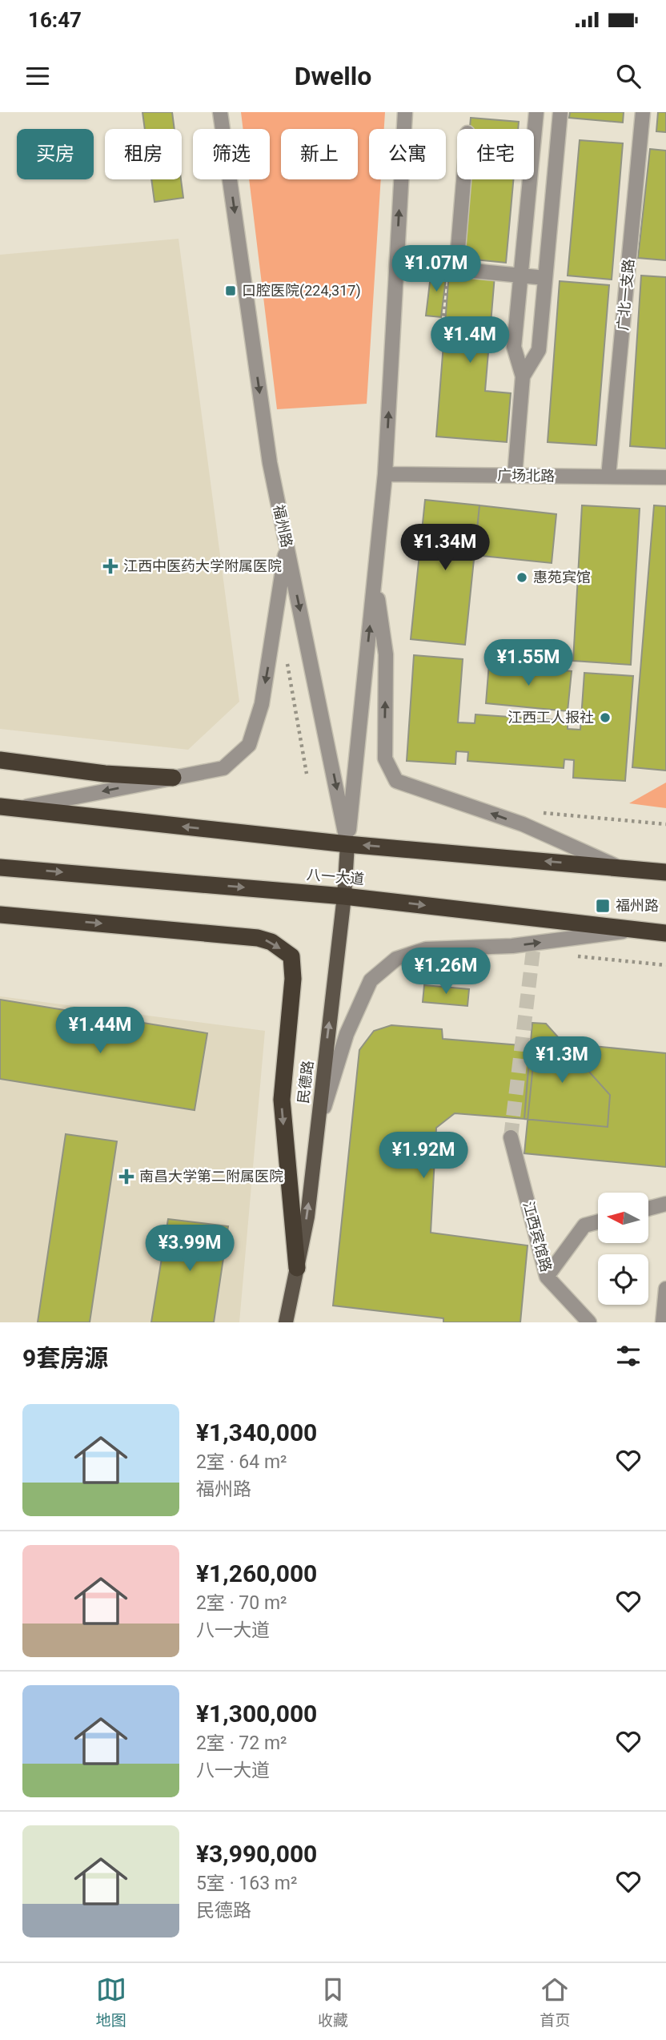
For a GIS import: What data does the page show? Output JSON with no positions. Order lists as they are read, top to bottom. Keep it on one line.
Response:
{"streets":{"highway":["八一大道"],"main road":["民德路"],"street":["广北一支路","广场北路","福州路","江西宾馆路"]},"crossings":[["广北一支路","广场北路"],["福州路","民德路"],["八一大道","民德路"]],"one_way":["民德路"],"places":{"transit":["口腔医院(224,317)","福州路"],"health":["江西中医药大学附属医院","南昌大学第二附属医院"],"other":["惠苑宾馆","江西工人报社"]},"north":"left","page":{"status":"16:47","header":"Dwello","chip":["买房","租房","筛选","新上","公寓","住宅"],"price":["¥1.07M","¥1.4M","¥1.34M","¥1.55M","¥1.26M","¥1.44M","¥1.3M","¥1.92M","¥3.99M"],"heading":"9套房源","list":[{"name":"¥1,340,000","note":"2室 · 64 m² · 福州路"},{"name":"¥1,260,000","note":"2室 · 70 m² · 八一大道"},{"name":"¥1,300,000","note":"2室 · 72 m² · 八一大道"},{"name":"¥3,990,000","note":"5室 · 163 m² · 民德路"}],"tabs":["地图","收藏","首页"]}}
